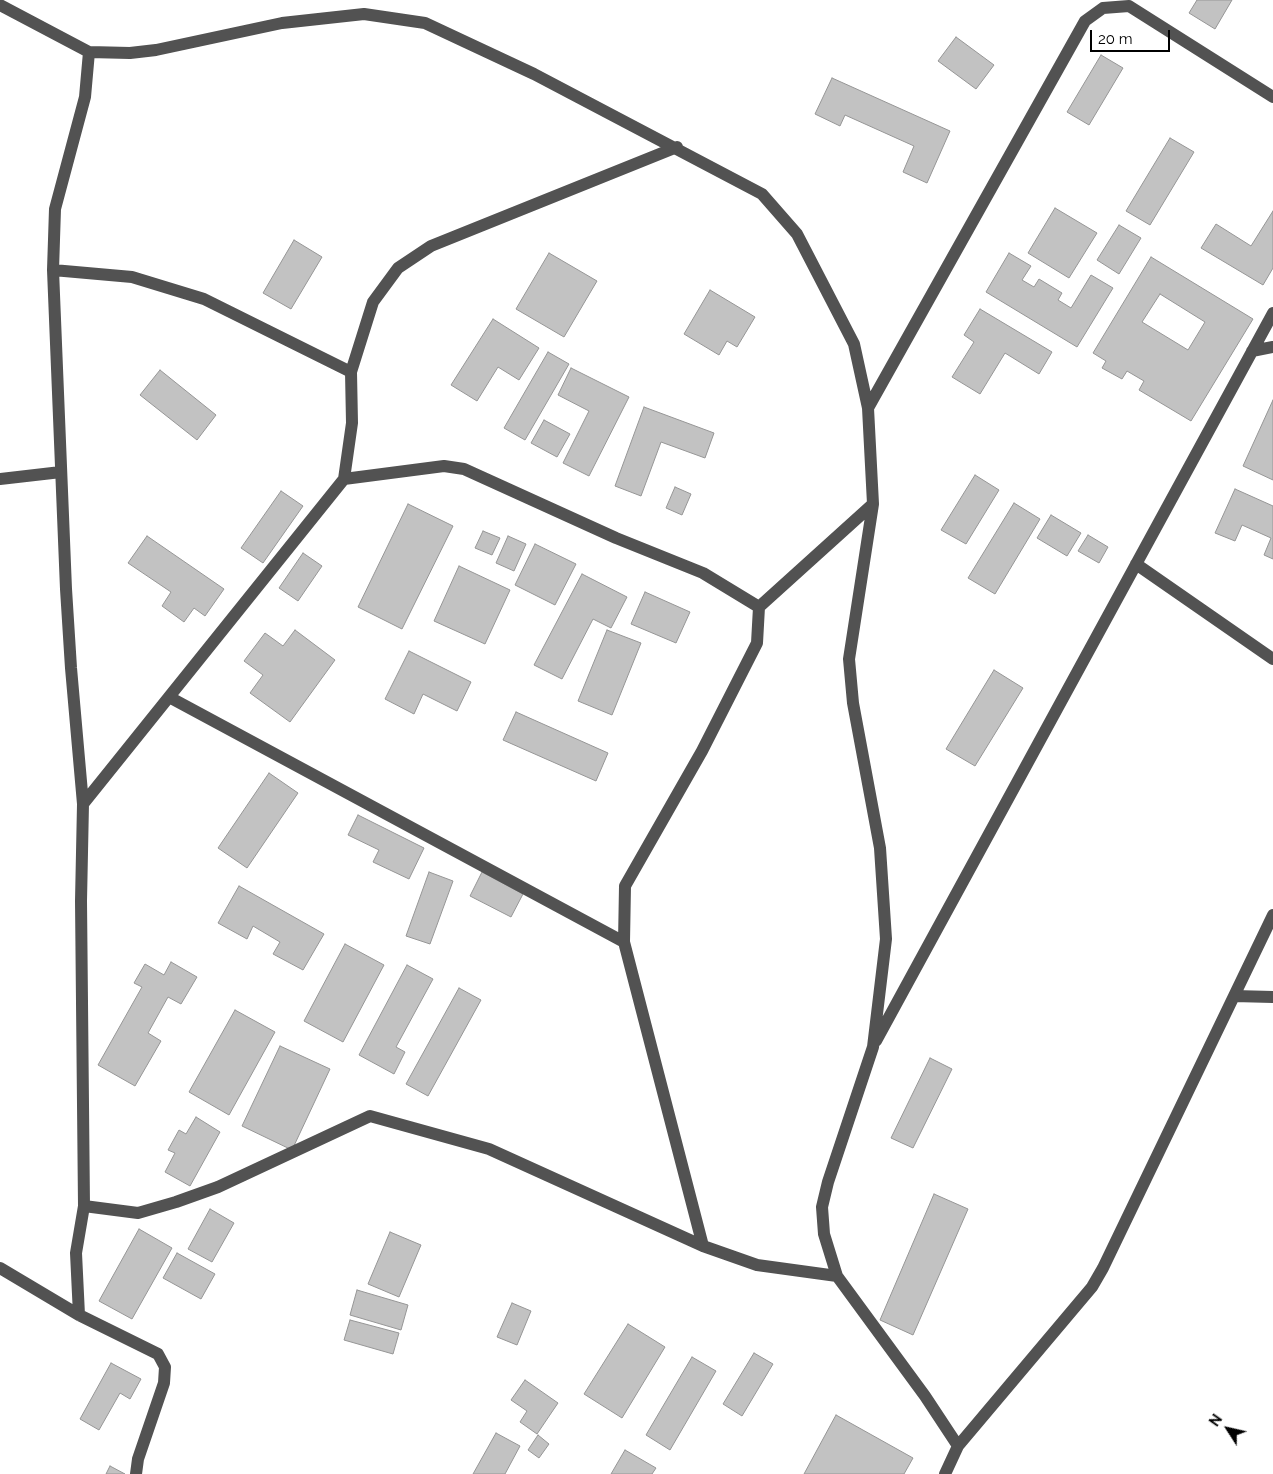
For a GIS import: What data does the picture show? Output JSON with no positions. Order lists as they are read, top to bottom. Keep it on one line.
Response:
{"scale_bar":"20 m","north":"top left"}
